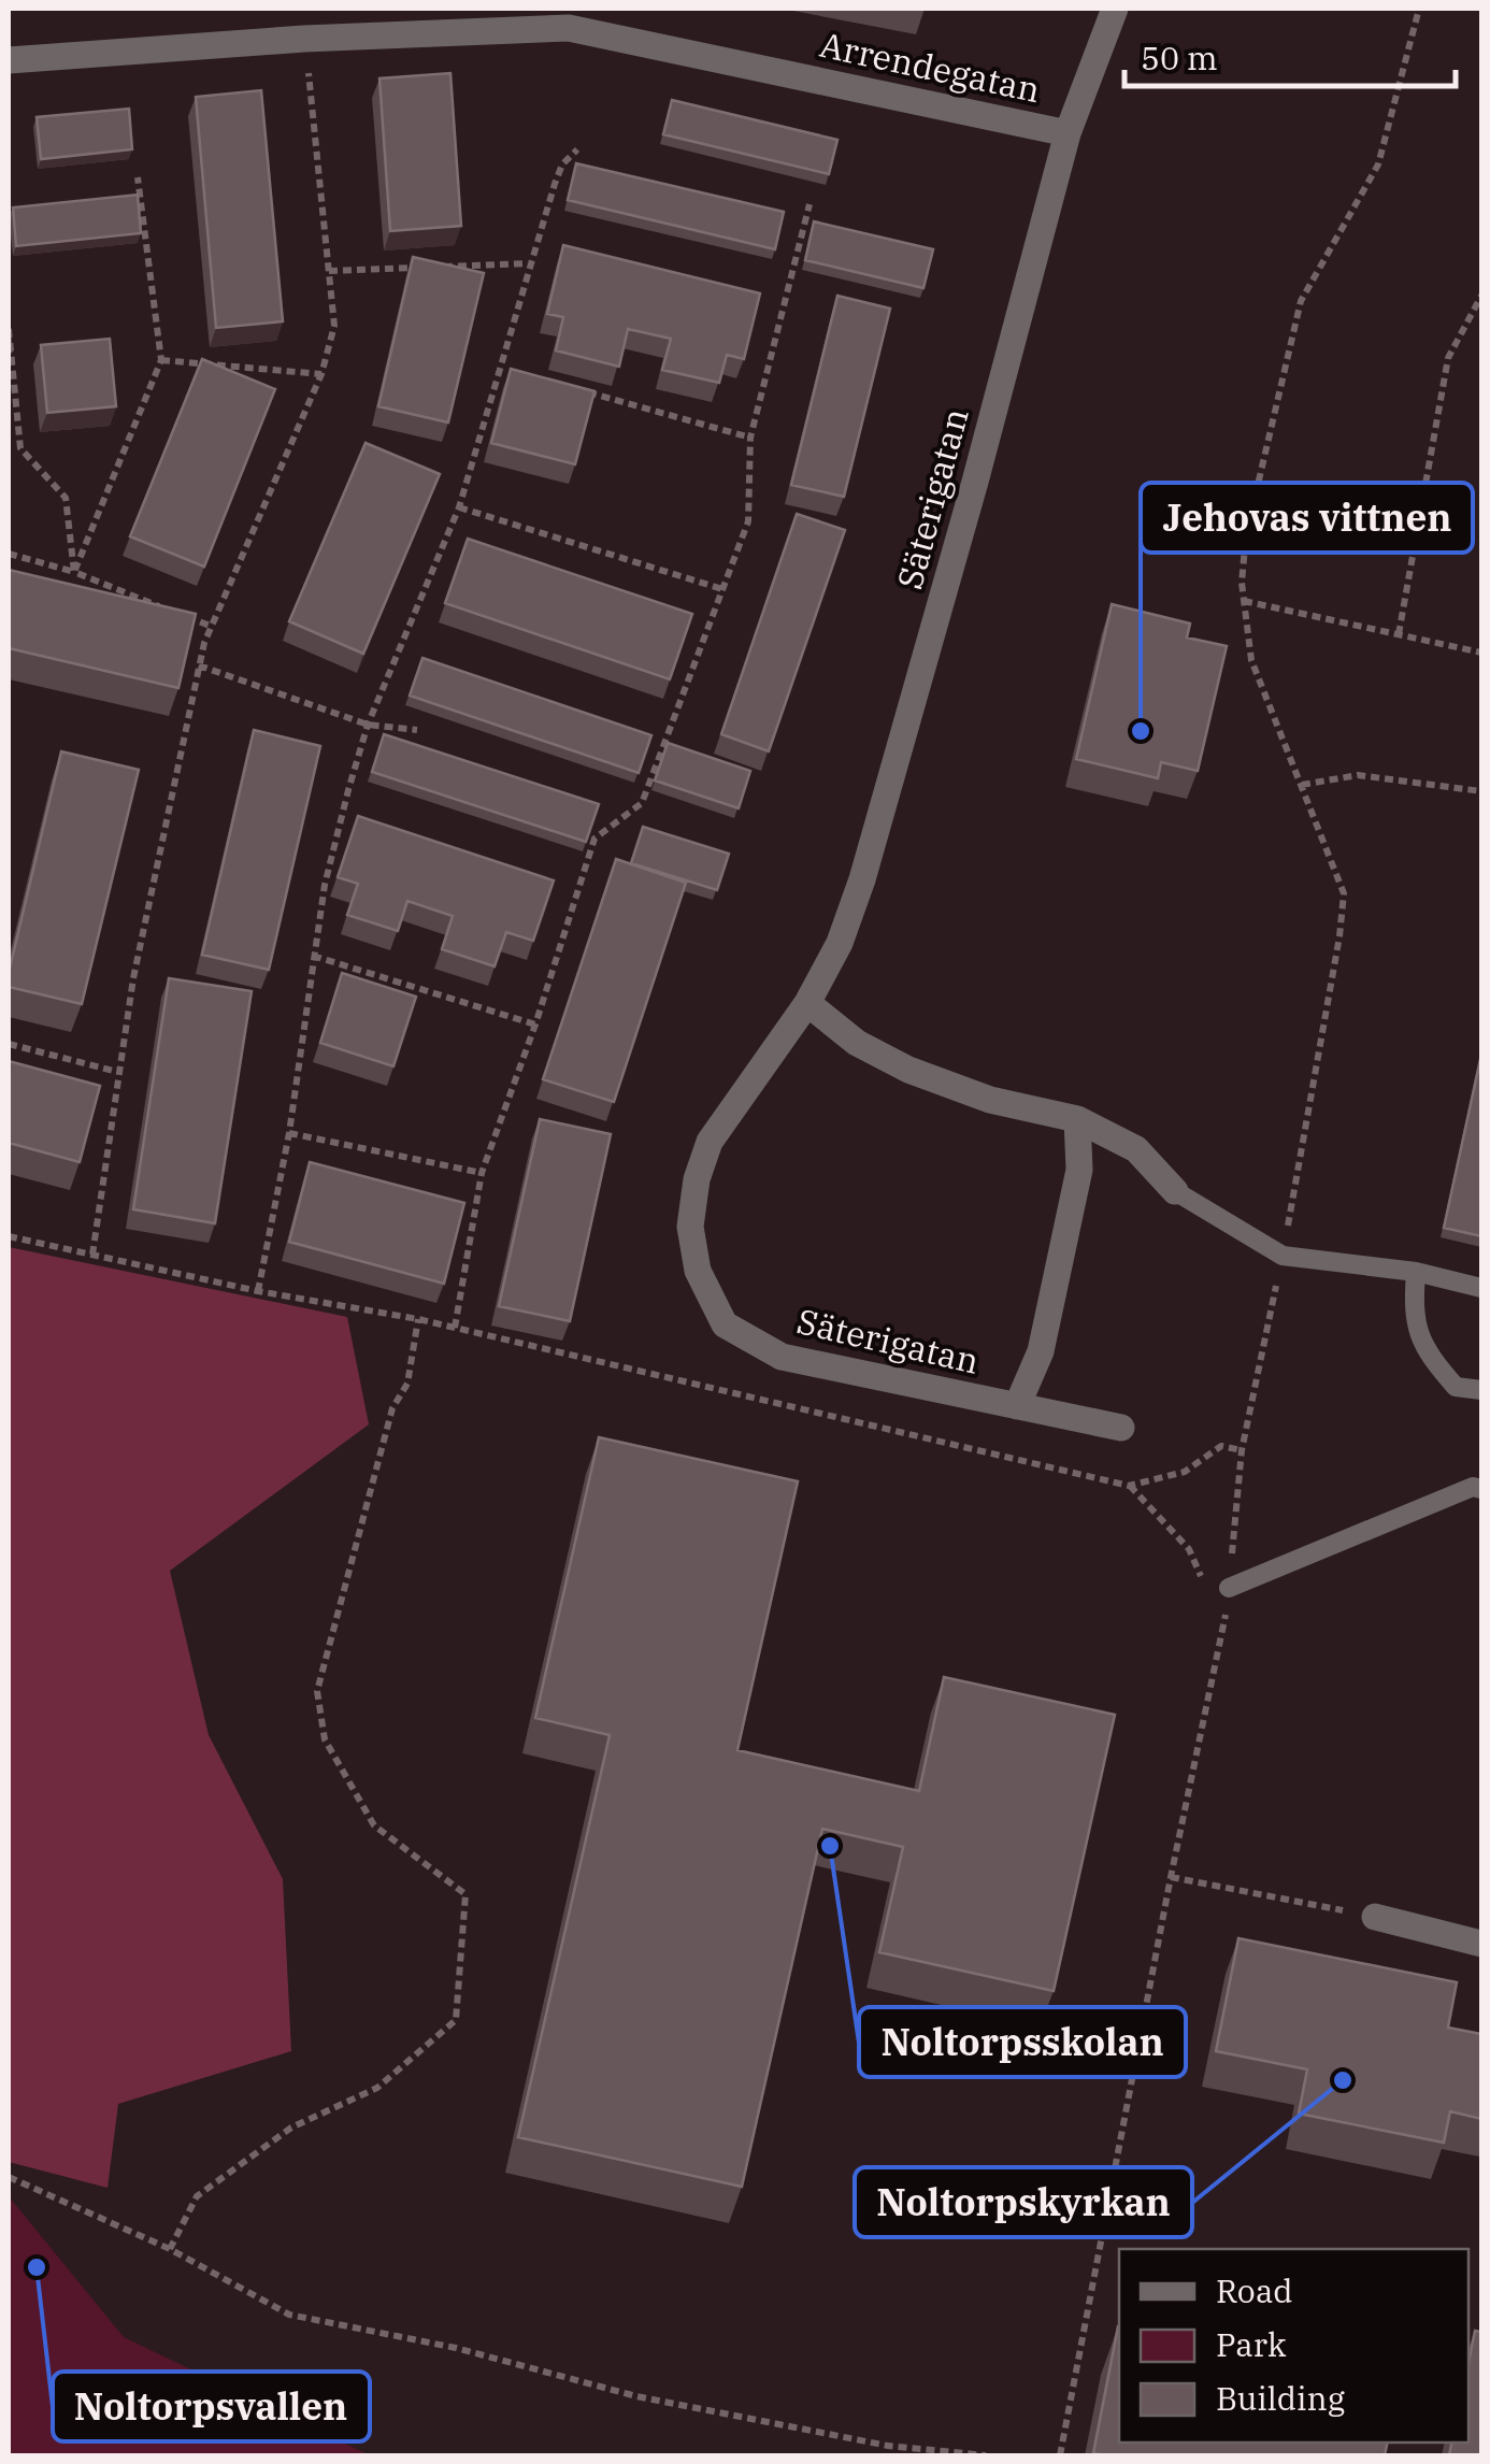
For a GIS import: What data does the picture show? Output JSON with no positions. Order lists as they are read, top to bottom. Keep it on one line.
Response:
{"streets":{"street":["Arrendegatan","Säterigatan"]},"crossings":[["Arrendegatan","Säterigatan"]],"places":["Jehovas vittnen","Noltorpsskolan","Noltorpskyrkan","Noltorpsvallen"],"legend":["Road","Park","Building"],"scale_bar":"50 m"}
